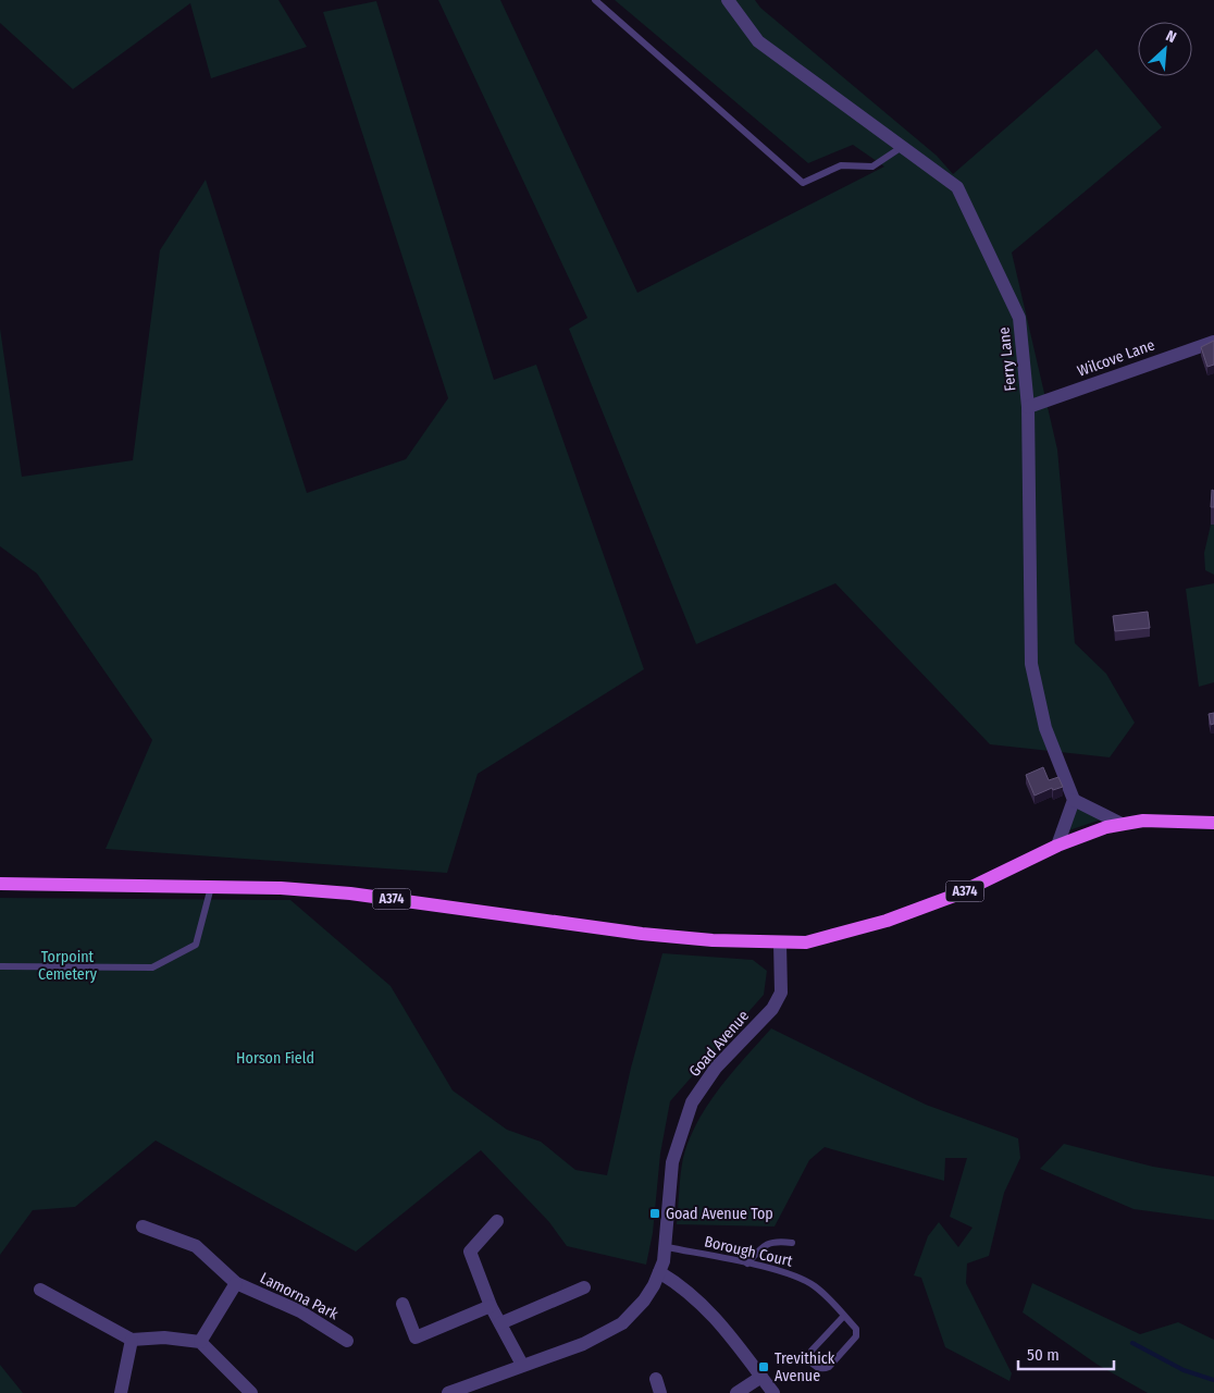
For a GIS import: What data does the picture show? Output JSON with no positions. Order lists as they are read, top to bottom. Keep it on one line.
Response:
{"streets":{"main road":["A374"],"street":["Wilcove Lane","Ferry Lane","Goad Avenue","Lamorna Park"],"lane":["Borough Court"]},"crossings":[["Wilcove Lane","Ferry Lane"],["A374","Goad Avenue"],["Goad Avenue","Borough Court"]],"parks":["Torpoint Cemetery","Horson Field"],"places":{"transit":["Goad Avenue Top","Trevithick Avenue"]},"scale_bar":"50 m","north":"top right"}
